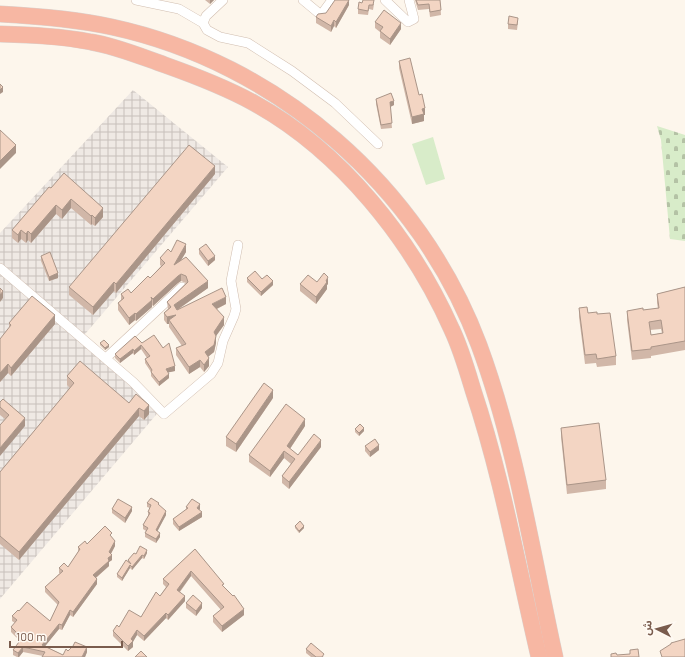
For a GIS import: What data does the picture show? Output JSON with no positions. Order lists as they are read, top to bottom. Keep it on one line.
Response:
{"scale_bar":"100 m","north":"left"}
